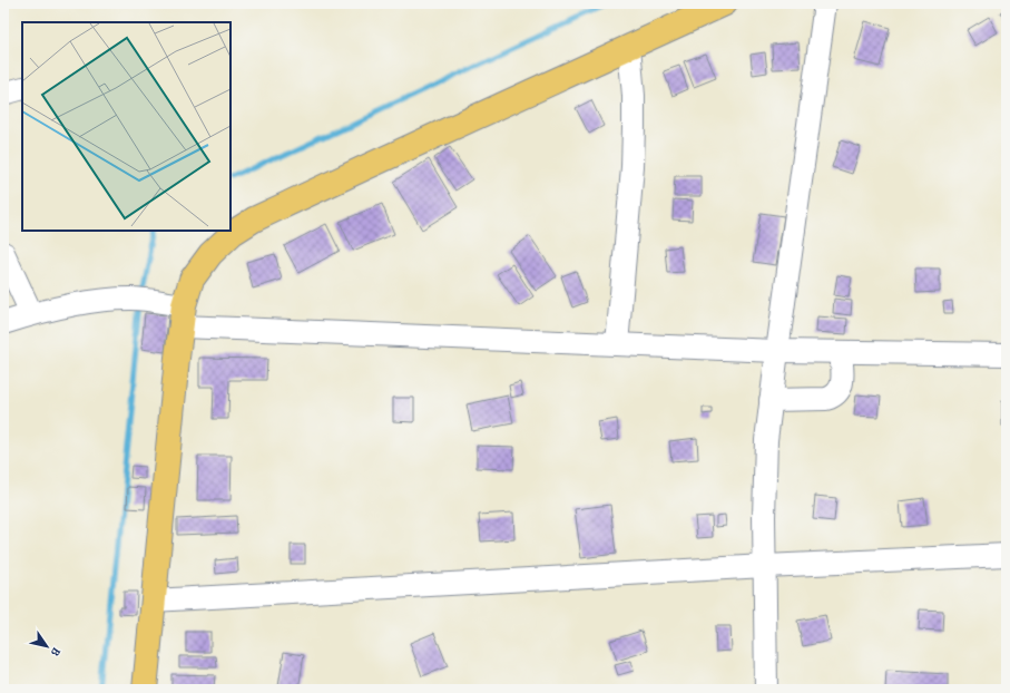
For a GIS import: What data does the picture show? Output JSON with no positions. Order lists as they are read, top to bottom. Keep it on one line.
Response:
{"north":"bottom right"}
